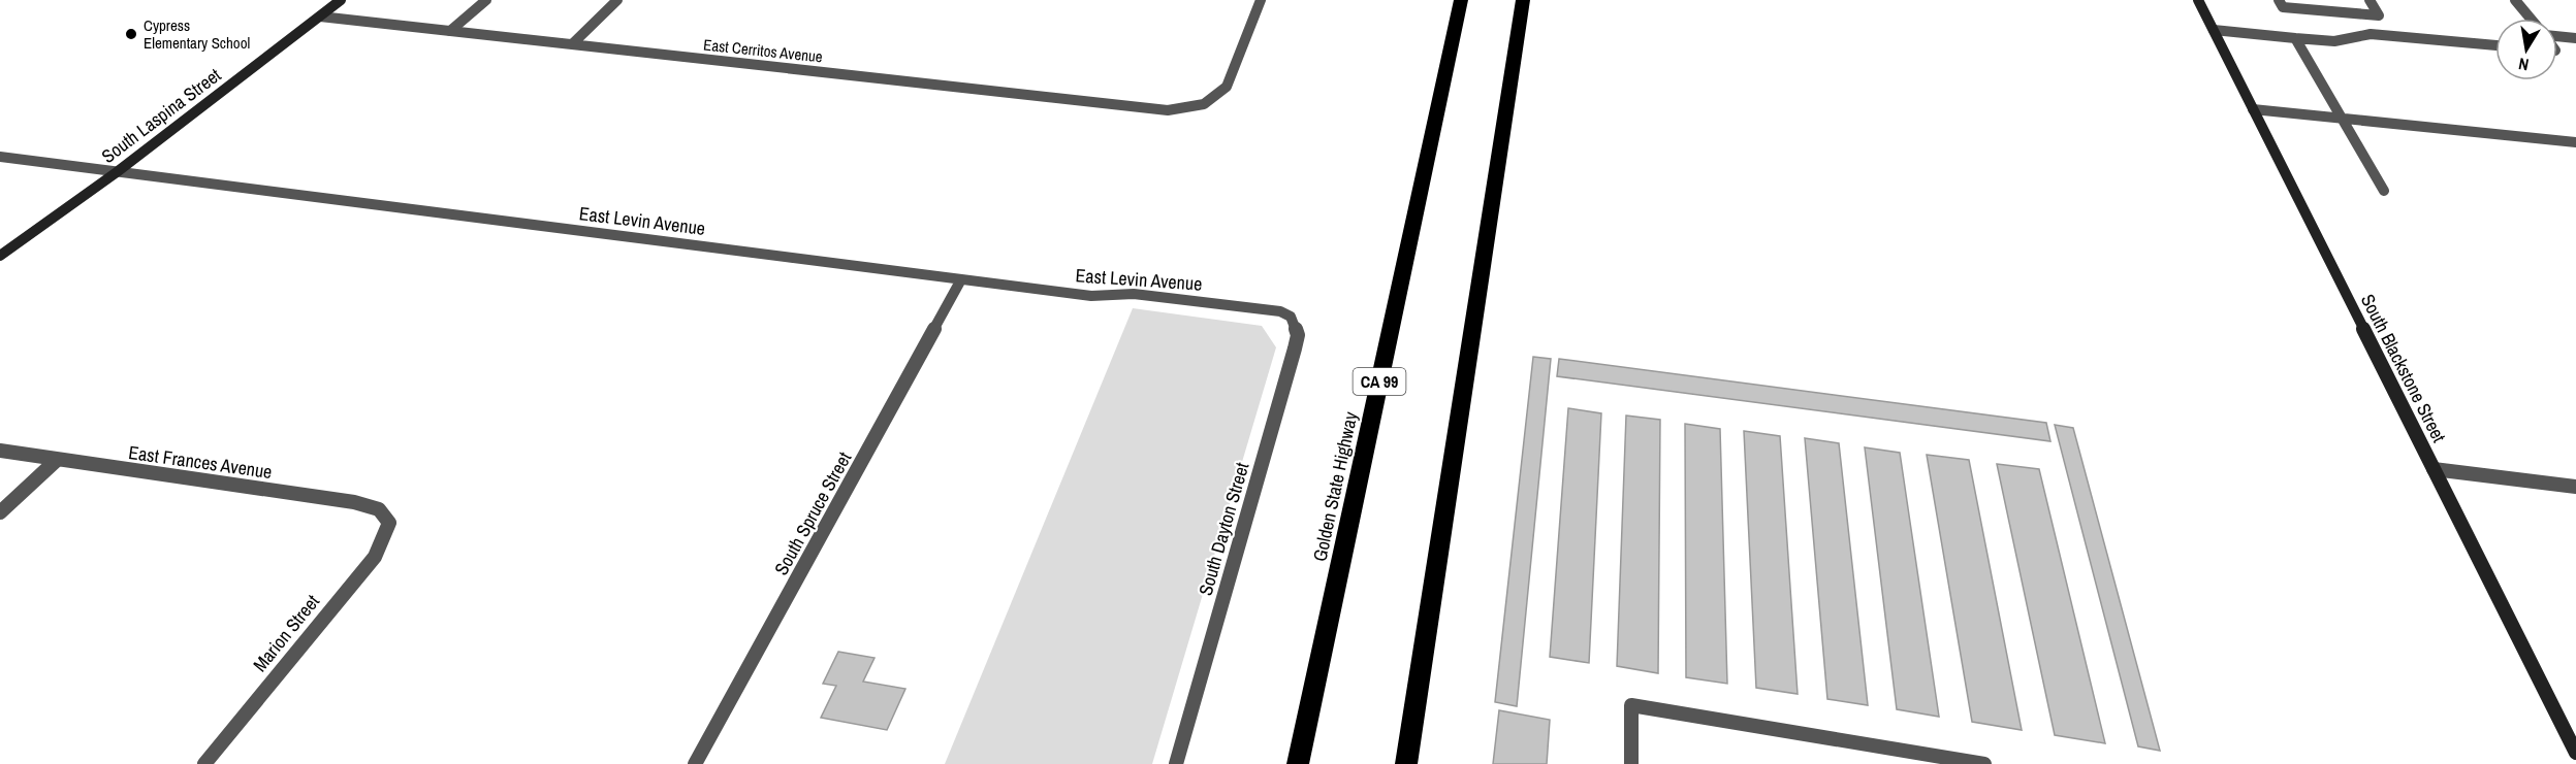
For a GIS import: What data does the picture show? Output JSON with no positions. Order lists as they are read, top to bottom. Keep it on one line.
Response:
{"streets":{"highway":["CA 99","Golden State Highway"],"main road":["South Laspina Street","South Blackstone Street"],"street":["East Cerritos Avenue","East Levin Avenue","East Frances Avenue","South Spruce Street","South Dayton Street","Marion Street"]},"crossings":[["East Cerritos Avenue","South Laspina Street"],["South Laspina Street","East Levin Avenue"],["East Levin Avenue","South Spruce Street"],["East Levin Avenue","South Dayton Street"],["East Frances Avenue","Marion Street"]],"places":["Cypress Elementary School"],"north":"bottom"}
